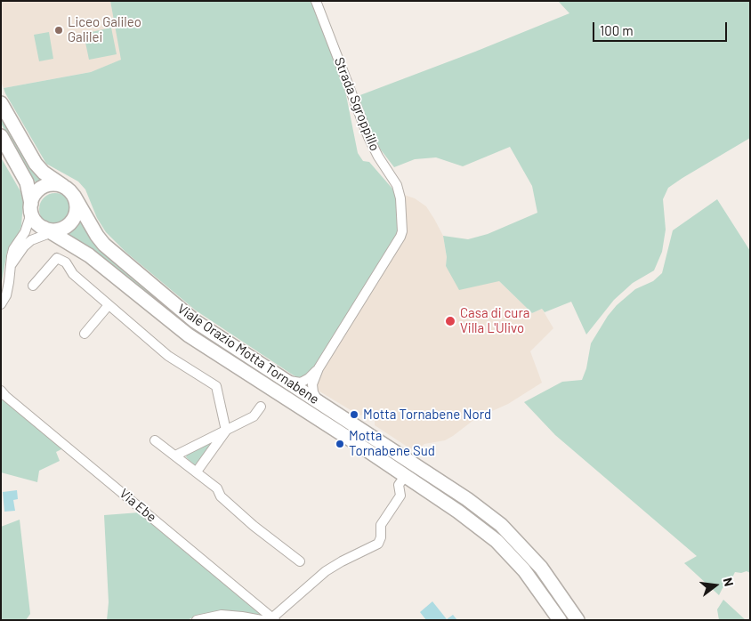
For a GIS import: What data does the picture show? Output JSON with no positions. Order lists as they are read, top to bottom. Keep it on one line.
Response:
{"streets":{"main road":["Viale Orazio Motta Tornabene"],"street":["Strada Sgroppillo","Via Ebe"]},"places":["Liceo Galileo Galilei","Casa di cura Villa L'Ulivo","Motta Tornabene Nord","Motta Tornabene Sud"],"scale_bar":"100 m","north":"right"}
